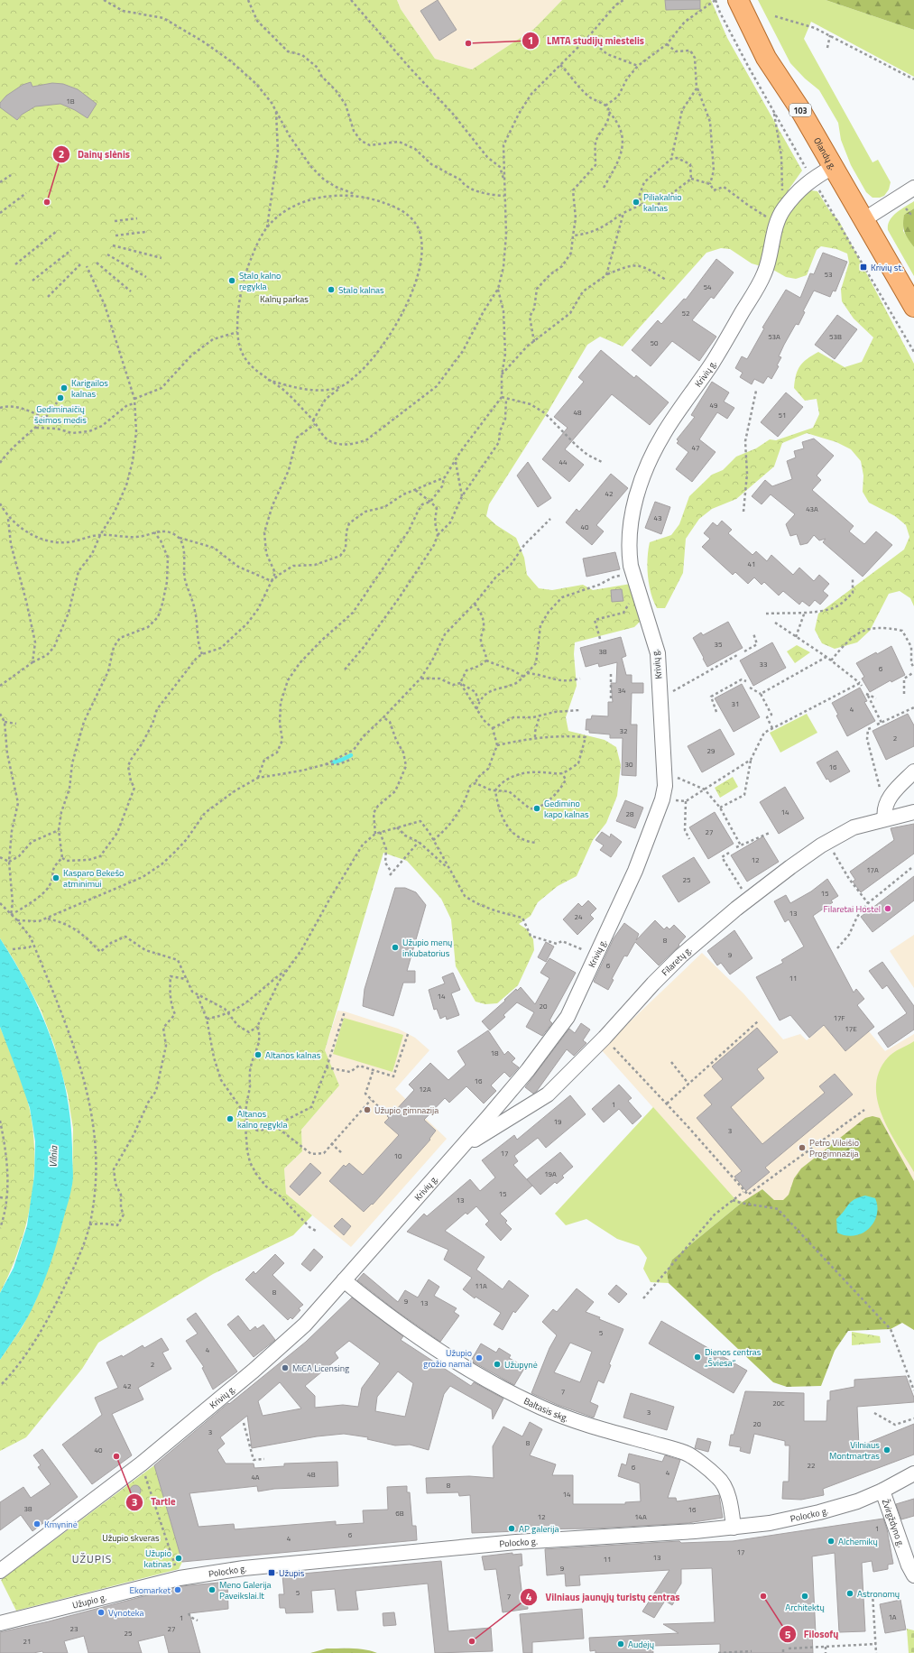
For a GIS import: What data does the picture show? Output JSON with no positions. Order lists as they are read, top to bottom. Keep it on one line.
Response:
{"streets":{"main road":["103","Olandų g."],"street":["Krivių g.","Filaretų g.","Baltasis skg.","Polocko g.","Žvirgždyno g.","Užupio g."]},"crossings":[["Olandų g.","Krivių g."],["Krivių g.","Filaretų g."],["Krivių g.","Baltasis skg."],["Baltasis skg.","Polocko g."],["Polocko g.","Žvirgždyno g."],["Polocko g.","Užupio g."]],"districts":["UŽUPIS"],"water":["Vilnia"],"parks":["Kalnų parkas","Užupio skveras"],"places":{"other":["LMTA studijų miestelis","Dainų slėnis","Piliakalnio kalnas","Stalo kalno regykla","Stalo kalnas","Karigailos kalnas","Gediminaičių šeimos medis","Gedimino kapo kalnas","Kasparo Bekešo atminimui","Filaretai Hostel","Užupio menų inkubatorius","Altanos kalnas","Užupio gimnazija","Altanos kalno regykla","Petro Vileišio Progimnazija","Dienos centras „Šviesa“","Užupio grožio namai","Užupynė","MiCA Licensing","Vilniaus Montmartras","Tartle","Kmyninė","AP galerija","Alchemikų","Užupio katinas","Ekomarket","Meno Galerija Paveikslai.lt","Astronomų","Filosofų","Architektų","Vynoteka","Vilniaus jaunųjų turistų centras","Audėjų"],"transit":["Krivių st.","Užupis"]},"house_numbers":["1B","53","54","52","53A","53B","50","49","48","51","47","44","42","43A","43","40","41","35","38","33","6","34","31","4","32","2","29","30","16","14","28","27","12","17A","25","15","13","24","8","9","6","11","14","20","17F","17E","18","16","12A","1","19","3","17","10","19A","15","13","11A","8","9","13","5","4","2","42","7","20C","3","20","3","8","40","22","6","4","4B","4A","8","14","38","16","6B","12","14A","1","6","4","17","13","11","9","5","7","1A","1","23","27","25","21"]}
